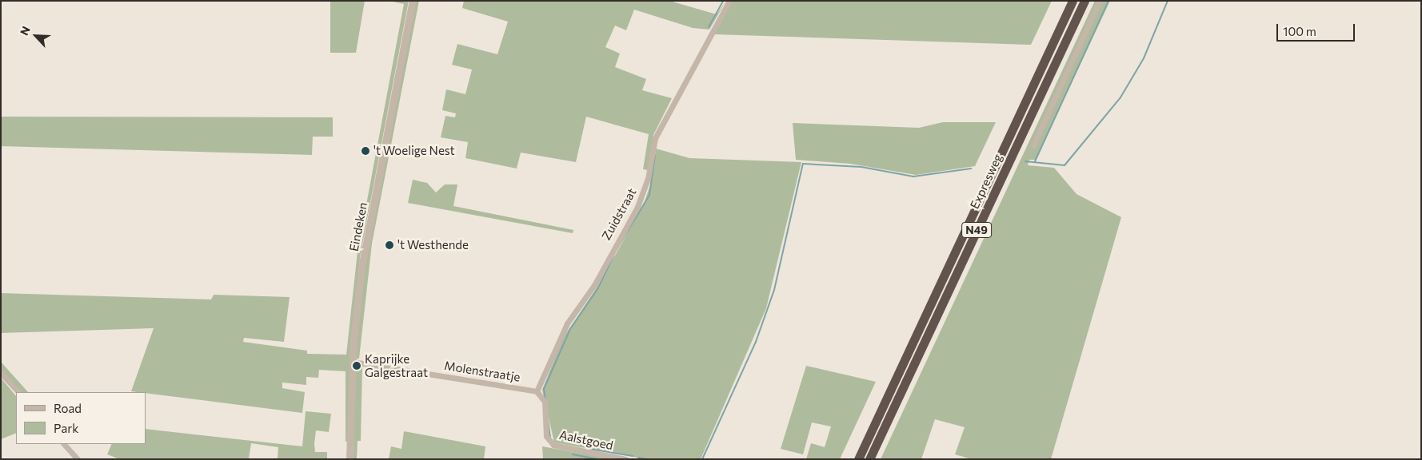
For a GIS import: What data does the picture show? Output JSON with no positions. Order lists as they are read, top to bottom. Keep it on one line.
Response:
{"streets":{"highway":["Expresweg","N49"],"street":["Zuidstraat","Eindeken","Molenstraatje","Aalstgoed"]},"crossings":[["Zuidstraat","Molenstraatje"],["Zuidstraat","Aalstgoed"],["Eindeken","Molenstraatje"],["Molenstraatje","Aalstgoed"]],"places":["'t Woelige Nest","'t Westhende","Kaprijke Galgestraat"],"legend":["Road","Park"],"scale_bar":"100 m","north":"top left"}
